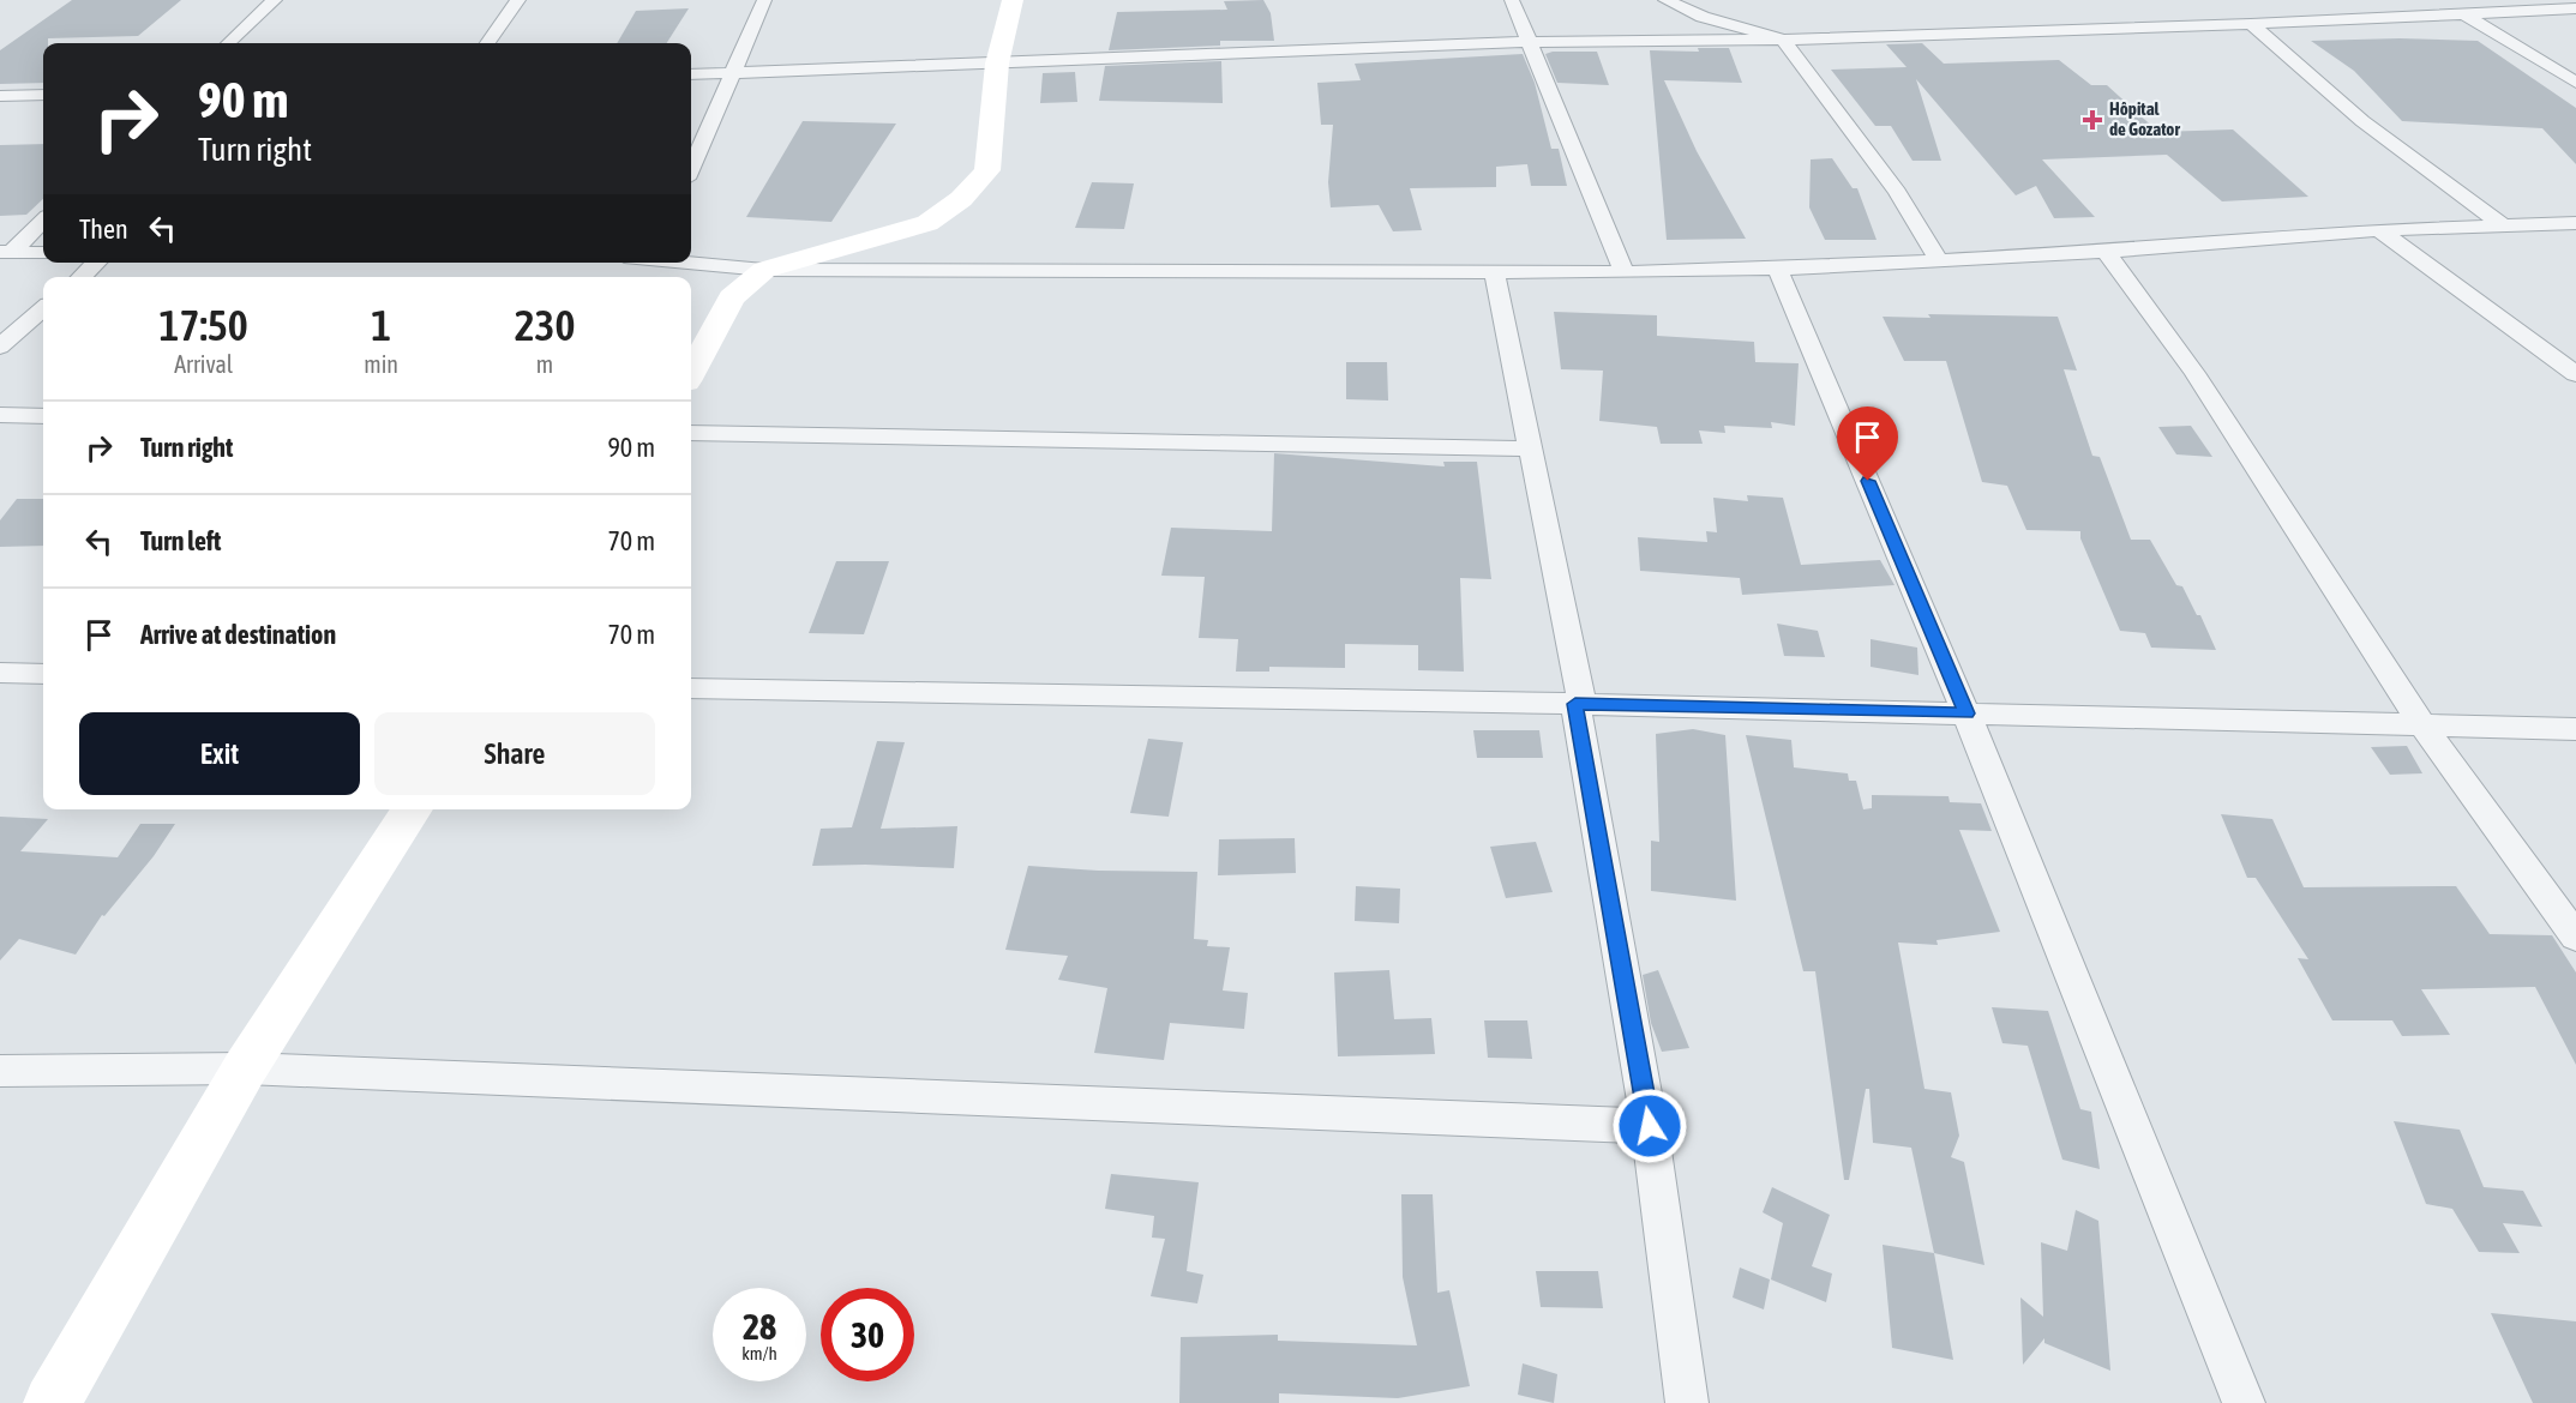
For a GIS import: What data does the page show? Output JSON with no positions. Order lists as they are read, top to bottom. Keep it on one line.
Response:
{"places":{"health":["Hôpital de Gozator"]},"page":{"turn":["90 m","Turn right"],"then":"Then","eta":["17:50","Arrival","1","min","230","m"],"list":[{"name":"Turn right","value":"90 m"},{"name":"Turn left","value":"70 m"},{"name":"Arrive at destination","value":"70 m"}],"buttons":["Exit","Share"],"speed":"28 km/h","limit":"30"}}
